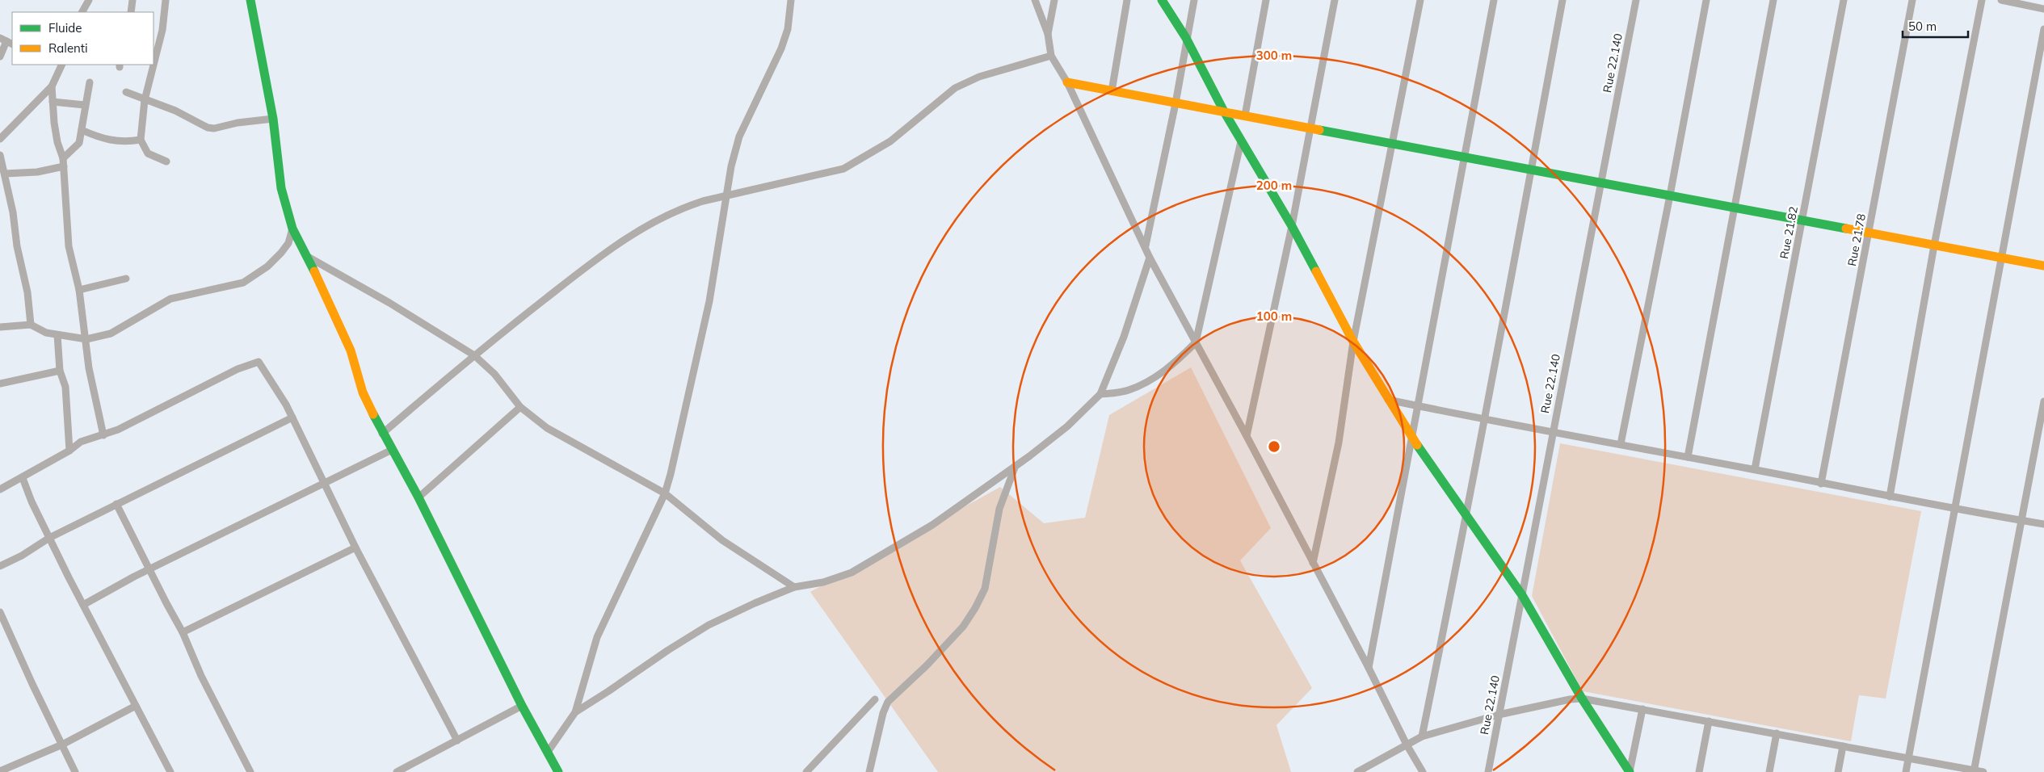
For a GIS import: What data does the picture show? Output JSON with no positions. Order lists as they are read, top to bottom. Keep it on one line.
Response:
{"streets":{"street":["Rue 22.140","Rue 21.82","Rue 21.78"]},"legend":["Fluide","Ralenti"],"scale_bar":"50 m","rings":["300 m","200 m","100 m"]}
